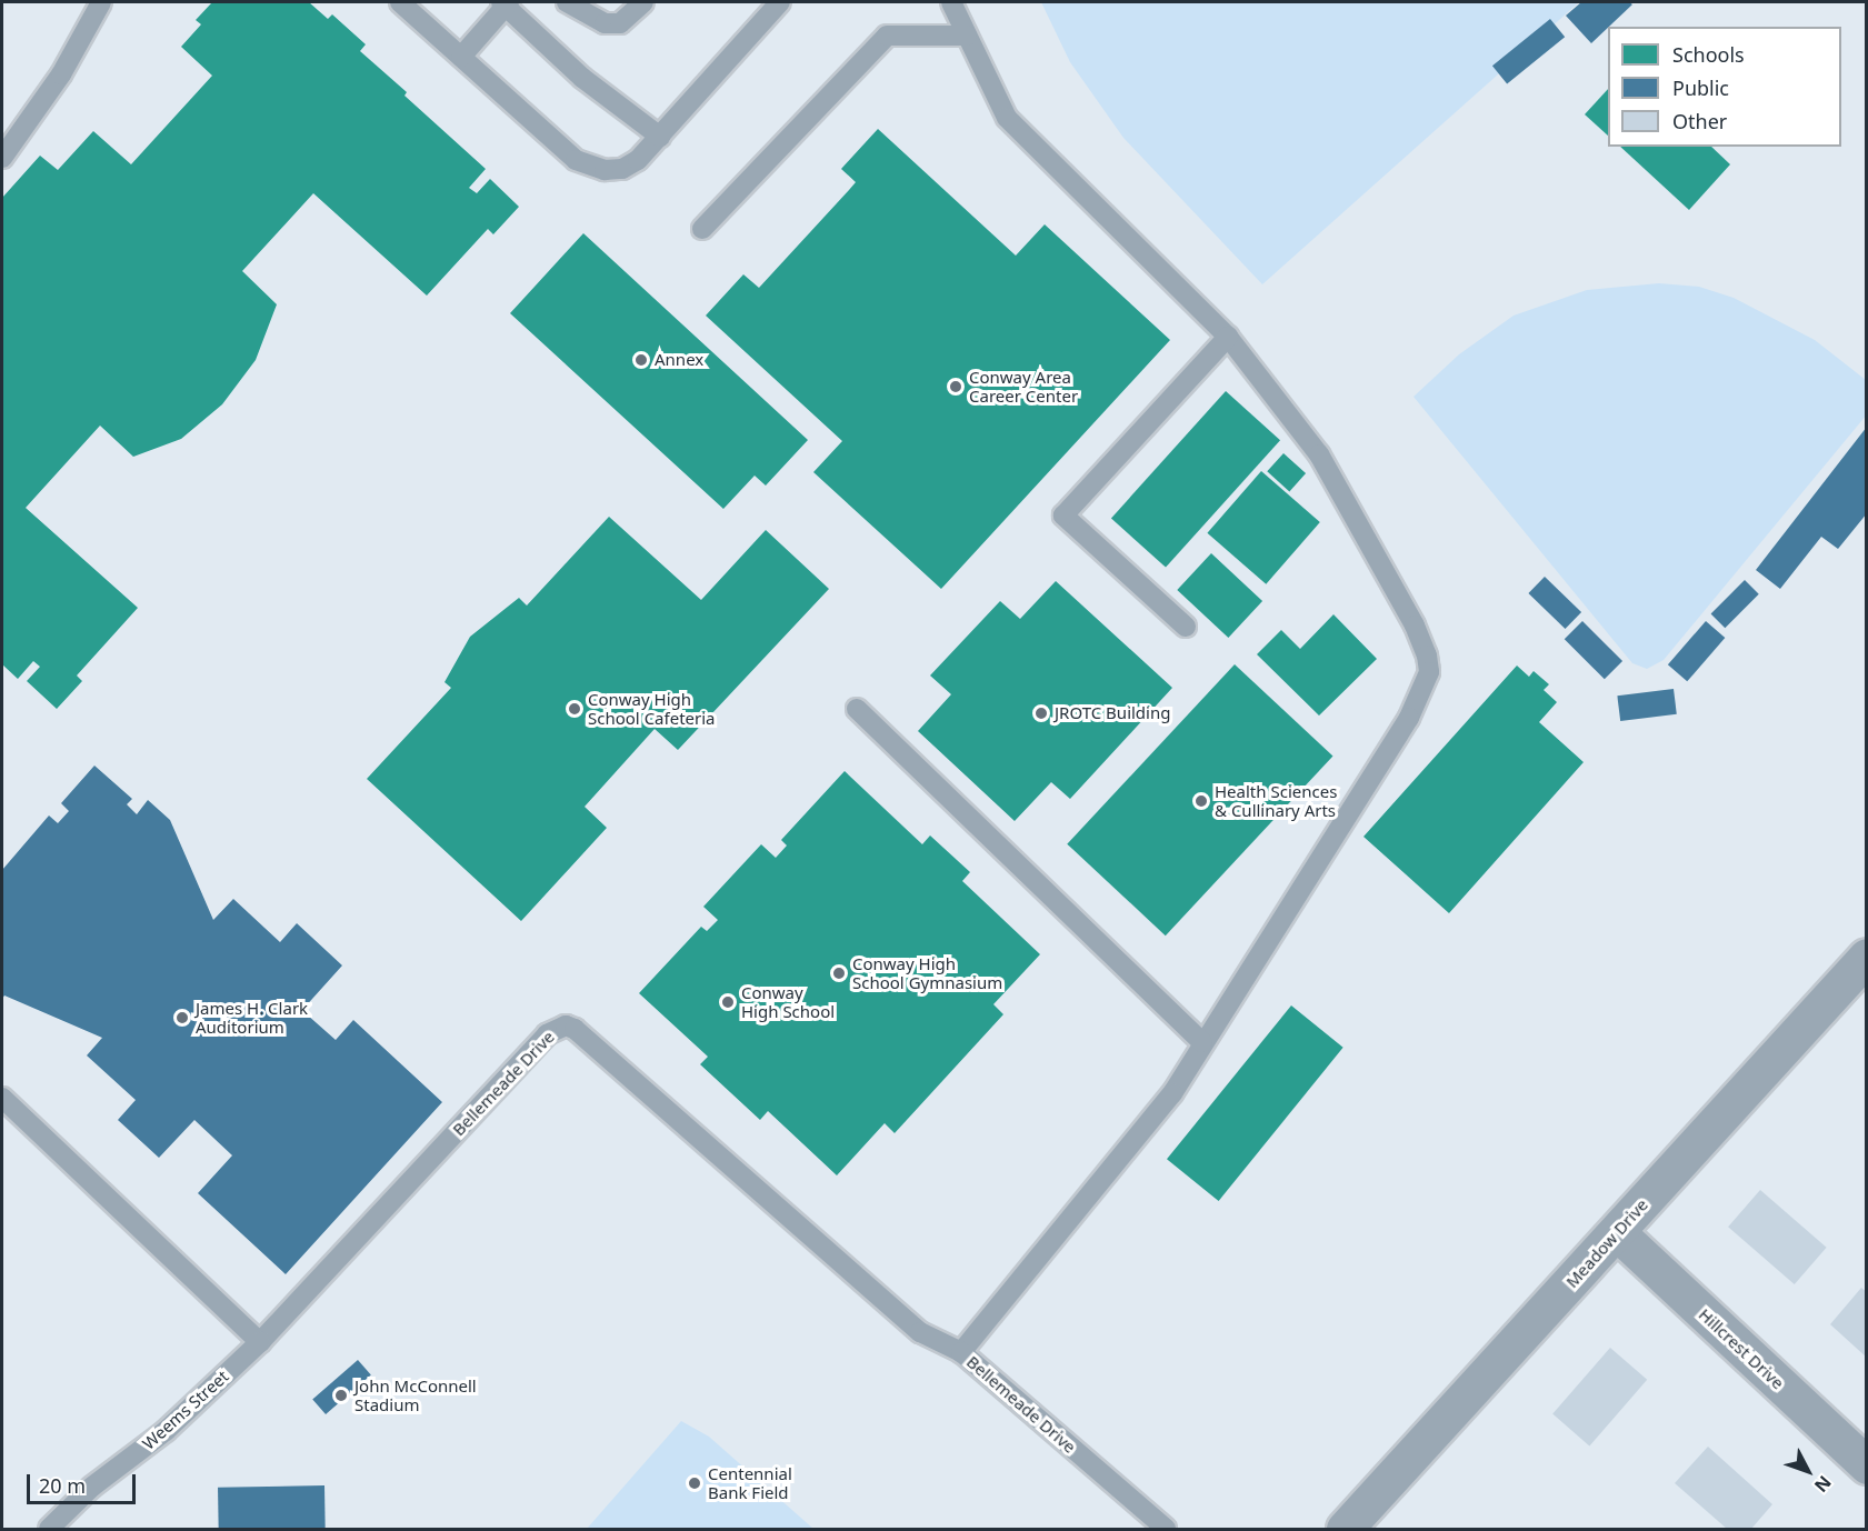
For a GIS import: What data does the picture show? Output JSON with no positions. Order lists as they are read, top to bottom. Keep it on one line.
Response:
{"streets":{"street":["Meadow Drive","Hillcrest Drive"],"lane":["Bellemeade Drive","Weems Street"]},"crossings":[["Bellemeade Drive","Weems Street"],["Meadow Drive","Hillcrest Drive"]],"places":["Annex","Conway Area Career Center","Conway High School Cafeteria","JROTC Building","Health Sciences & Cullinary Arts","Conway High School Gymnasium","Conway High School","James H. Clark Auditorium","John McConnell Stadium","Centennial Bank Field"],"legend":["Schools","Public","Other"],"scale_bar":"20 m","north":"bottom right"}
